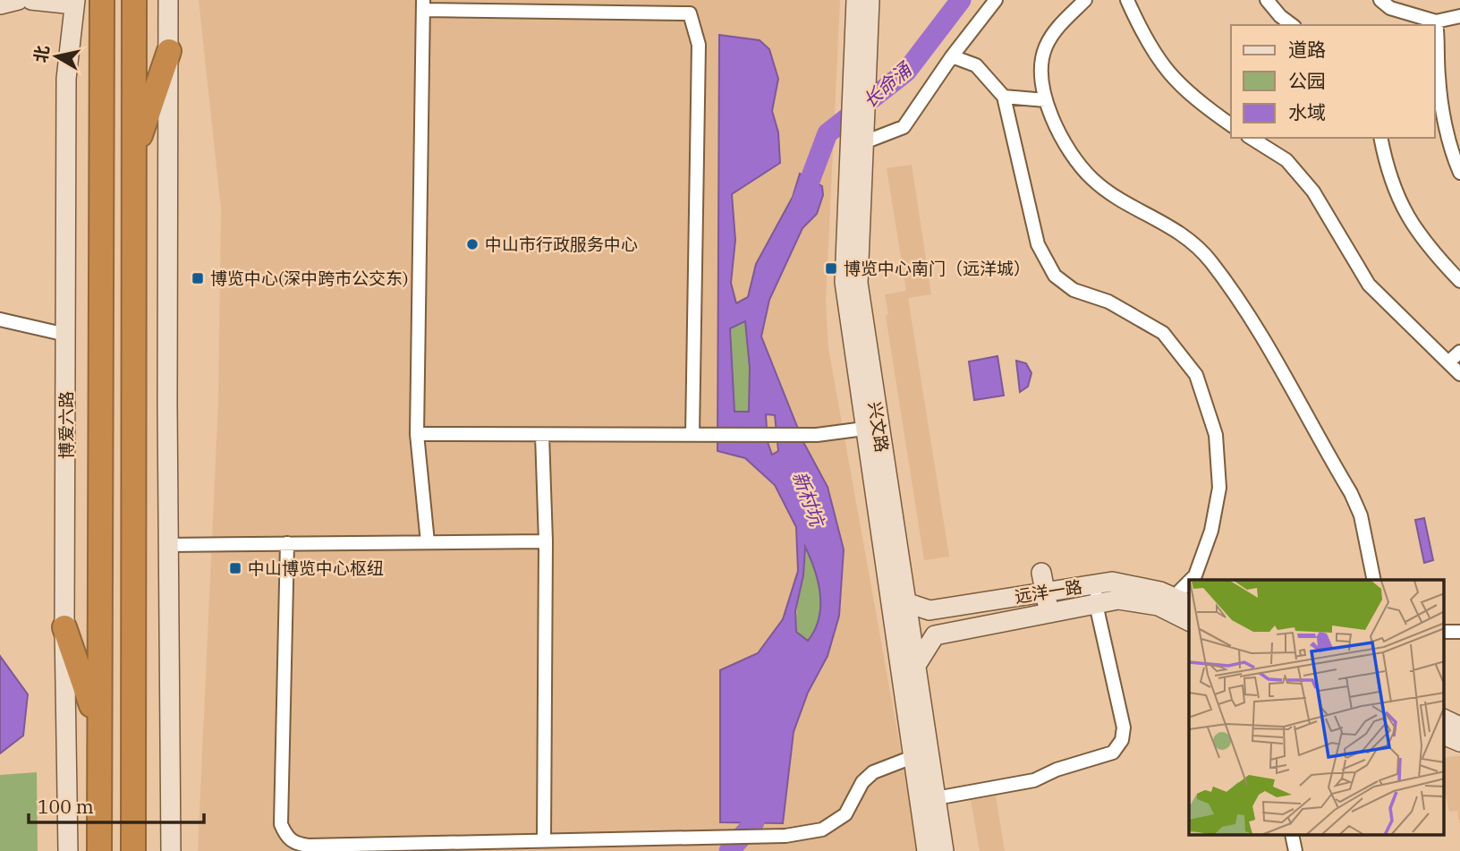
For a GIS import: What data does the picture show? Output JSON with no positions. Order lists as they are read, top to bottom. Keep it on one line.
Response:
{"streets":{"highway":["博爱六路"],"street":["兴文路","远洋一路"]},"crossings":[["兴文路","远洋一路"]],"water":["长命涌","新村坑"],"places":{"other":["中山市行政服务中心"],"transit":["博览中心南门（远洋城）","博览中心(深中跨市公交东)","中山博览中心枢纽"]},"legend":["道路","公园","水域"],"scale_bar":"100 m","north":"left"}
